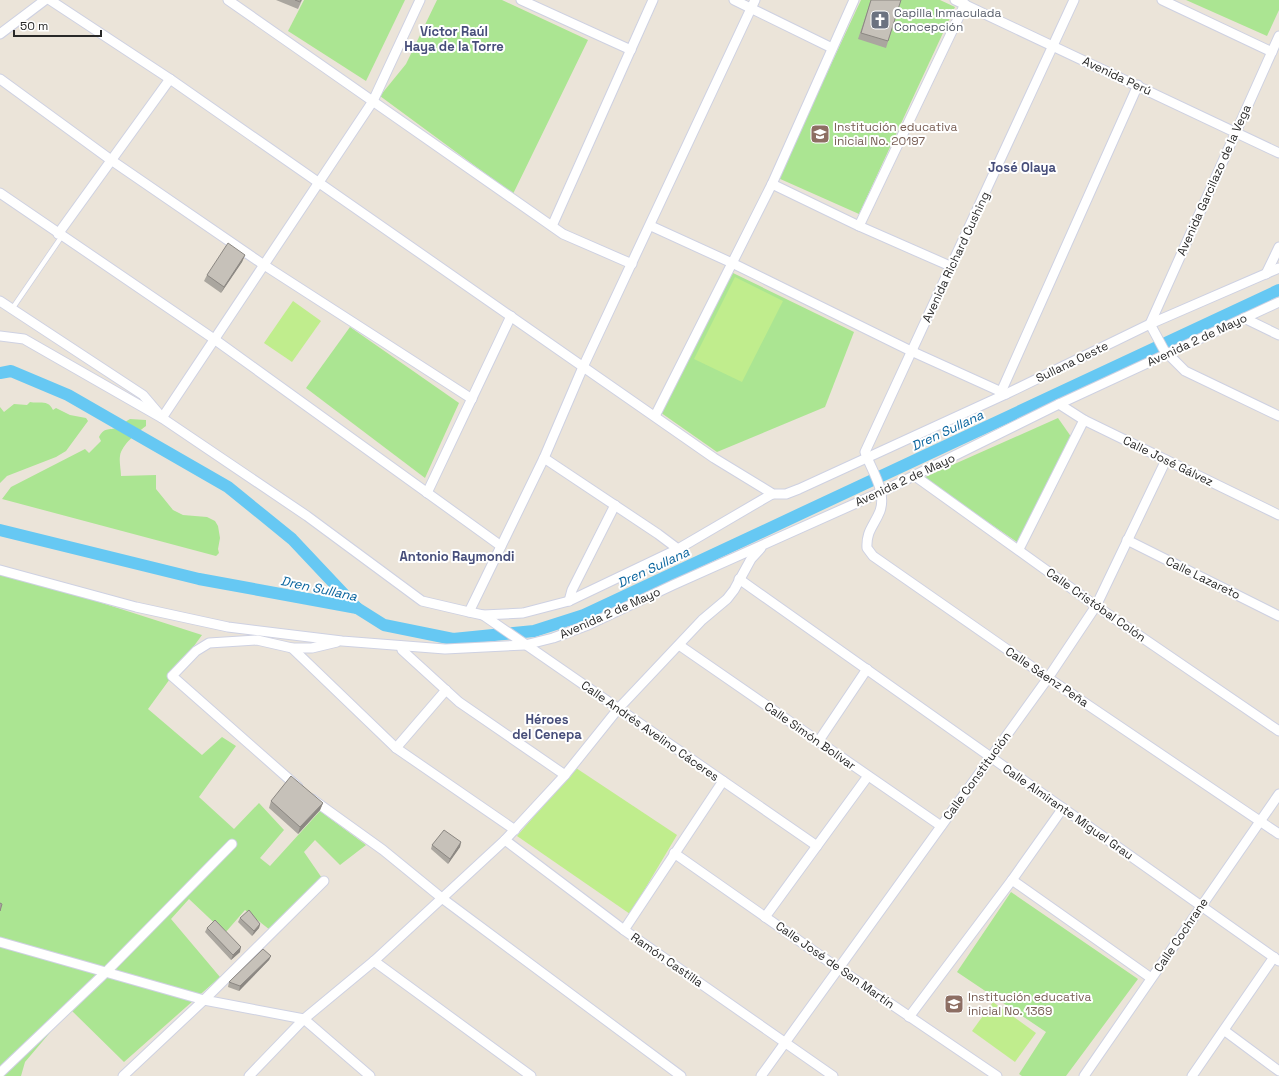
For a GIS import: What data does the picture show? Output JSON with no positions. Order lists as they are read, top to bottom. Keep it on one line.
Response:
{"streets":{"street":["Avenida Perú","Avenida Garcilazo de la Vega","Avenida Richard Cushing","Avenida 2 de Mayo","Sullana Oeste","Calle José Gálvez","Calle Lazareto","Calle Cristóbal Colón","Calle Sáenz Peña","Calle Andrés Avelino Cáceres","Calle Simón Bolívar","Calle Constitución","Calle Almirante Miguel Grau","Calle Cochrane","Ramón Castilla","Calle José de San Martín"]},"crossings":[["Avenida Perú","Avenida Garcilazo de la Vega"],["Avenida Perú","Avenida Richard Cushing"],["Avenida Garcilazo de la Vega","Sullana Oeste"],["Avenida Richard Cushing","Sullana Oeste"],["Avenida 2 de Mayo","Calle José Gálvez"],["Avenida 2 de Mayo","Calle Cristóbal Colón"],["Avenida 2 de Mayo","Calle Sáenz Peña"],["Avenida 2 de Mayo","Calle Andrés Avelino Cáceres"],["Calle José Gálvez","Calle Constitución"],["Calle Lazareto","Calle Constitución"],["Calle Cristóbal Colón","Calle Constitución"],["Calle Sáenz Peña","Calle Constitución"],["Calle Sáenz Peña","Calle Cochrane"],["Calle Simón Bolívar","Calle Constitución"],["Calle Constitución","Calle Almirante Miguel Grau"],["Calle Constitución","Ramón Castilla"],["Calle Constitución","Calle José de San Martín"],["Calle Almirante Miguel Grau","Calle Cochrane"]],"districts":["Víctor Raúl Haya de la Torre","José Olaya","Antonio Raymondi","Héroes del Cenepa"],"water":["Dren Sullana"],"places":{"church":["Capilla Inmaculada Concepción"],"school or university":["Institución educativa inicial No. 20197","Institución educativa inicial No. 1369"]},"scale_bar":"50 m"}
